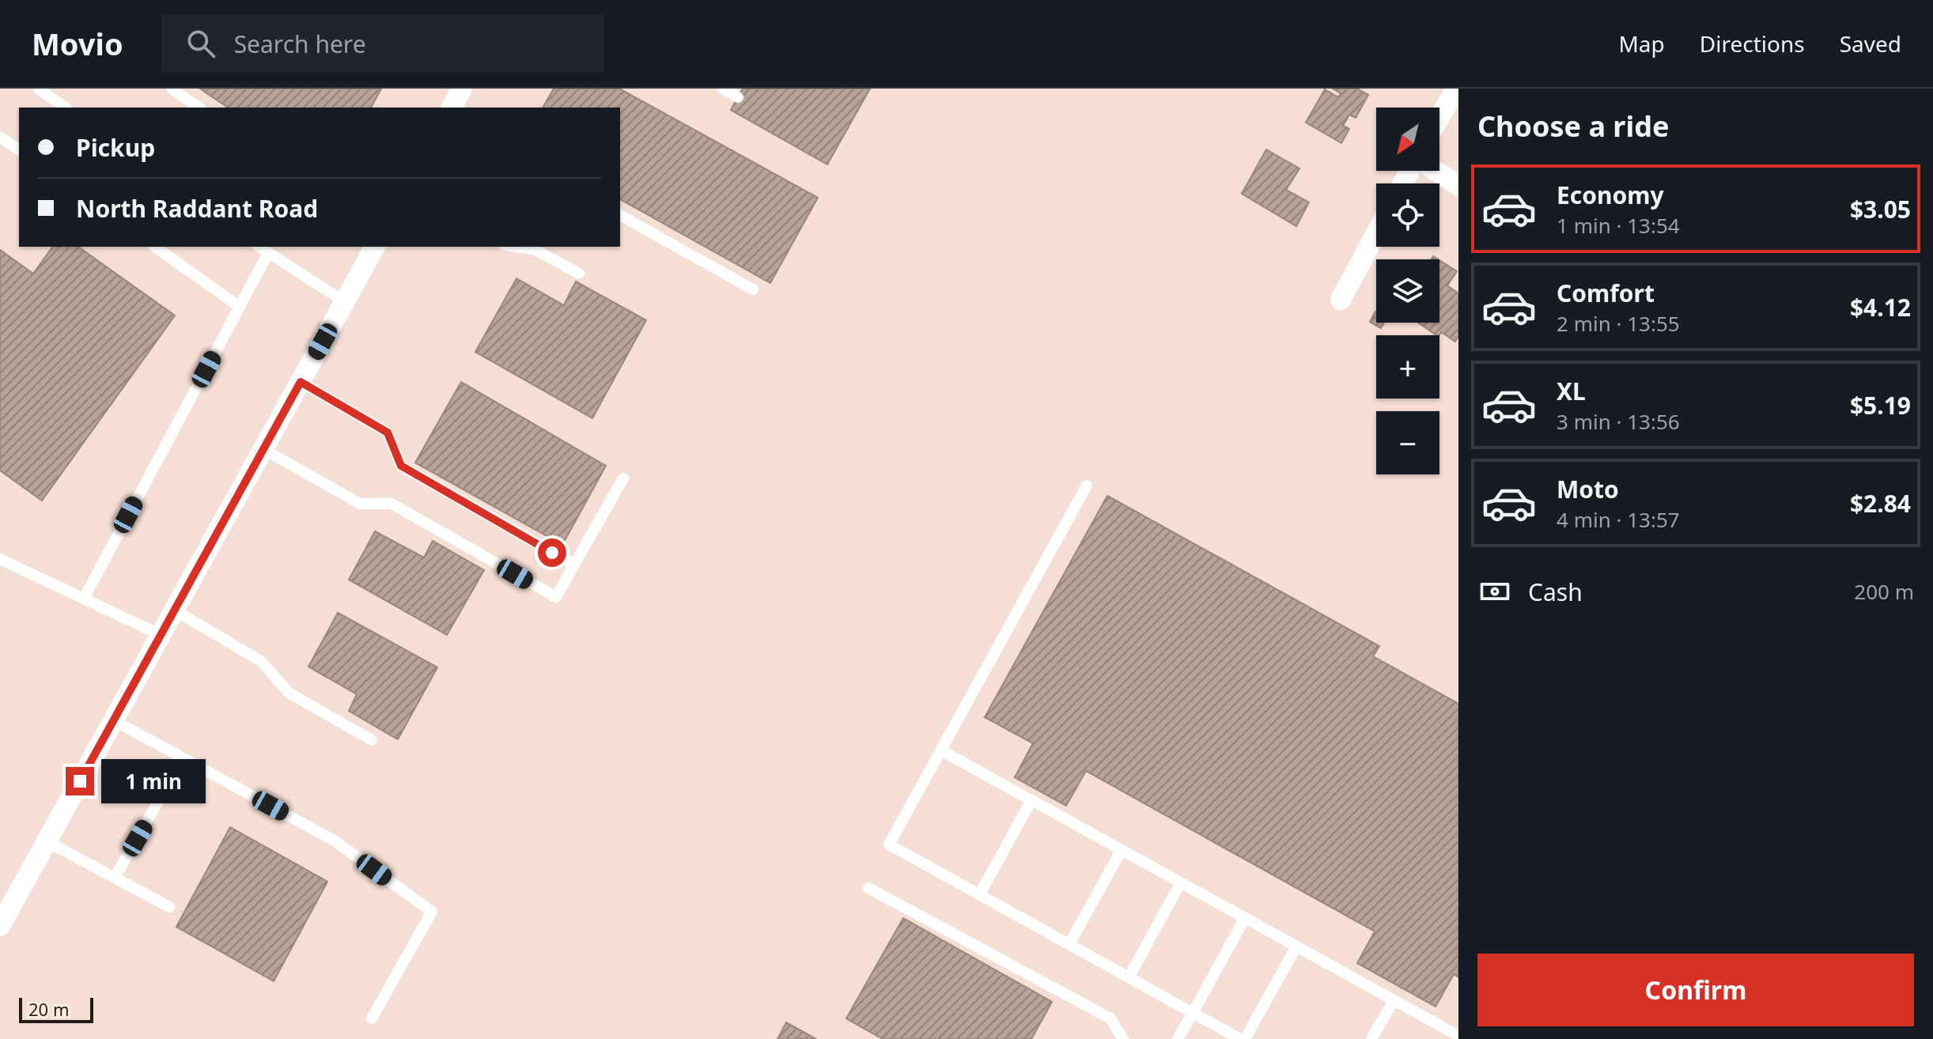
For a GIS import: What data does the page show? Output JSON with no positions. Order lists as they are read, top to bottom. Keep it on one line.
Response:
{"scale_bar":"20 m","north":"bottom left","page":{"header":"Movio","search":"Search here","nav":["Map","Directions","Saved"],"heading":"Choose a ride","map_buttons":["+","−"],"banner":["Pickup","North Raddant Road"],"list":[{"name":"Economy","note":"1 min · 13:54","value":"$3.05"},{"name":"Comfort","note":"2 min · 13:55","value":"$4.12"},{"name":"XL","note":"3 min · 13:56","value":"$5.19"},{"name":"Moto","note":"4 min · 13:57","value":"$2.84"}],"pay":["Cash","200 m"],"bubble":"1 min","buttons":"Confirm","scale":"20 m"}}
